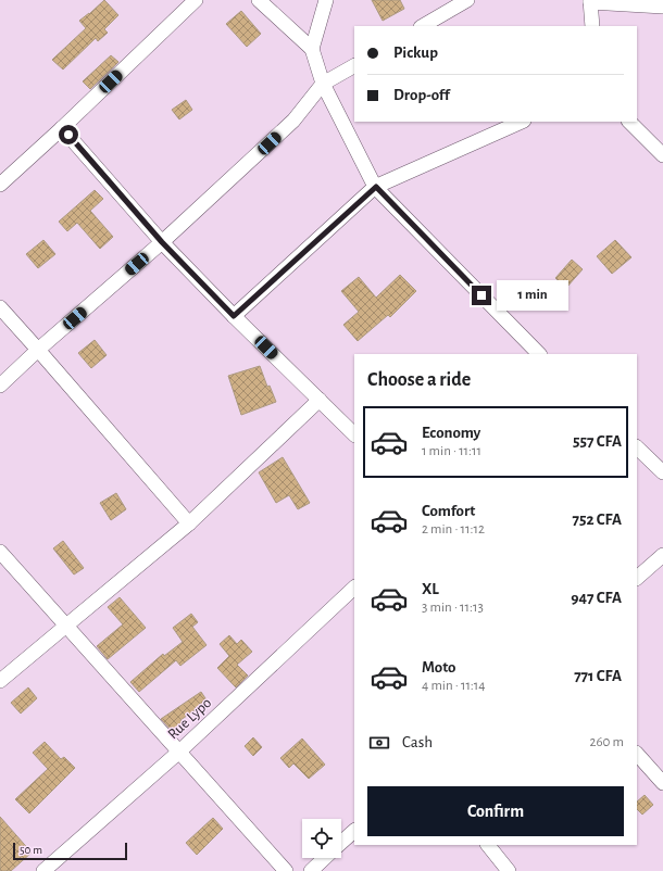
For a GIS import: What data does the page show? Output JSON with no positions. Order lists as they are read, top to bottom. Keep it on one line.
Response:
{"streets":{"street":["Rue Lypo"]},"scale_bar":"50 m","page":{"banner":["Pickup","Drop-off"],"bubble":"1 min","heading":"Choose a ride","list":[{"name":"Economy","note":"1 min · 11:11","value":"557 CFA"},{"name":"Comfort","note":"2 min · 11:12","value":"752 CFA"},{"name":"XL","note":"3 min · 11:13","value":"947 CFA"},{"name":"Moto","note":"4 min · 11:14","value":"771 CFA"}],"pay":["Cash","260 m"],"buttons":"Confirm","scale":"50 m"}}
